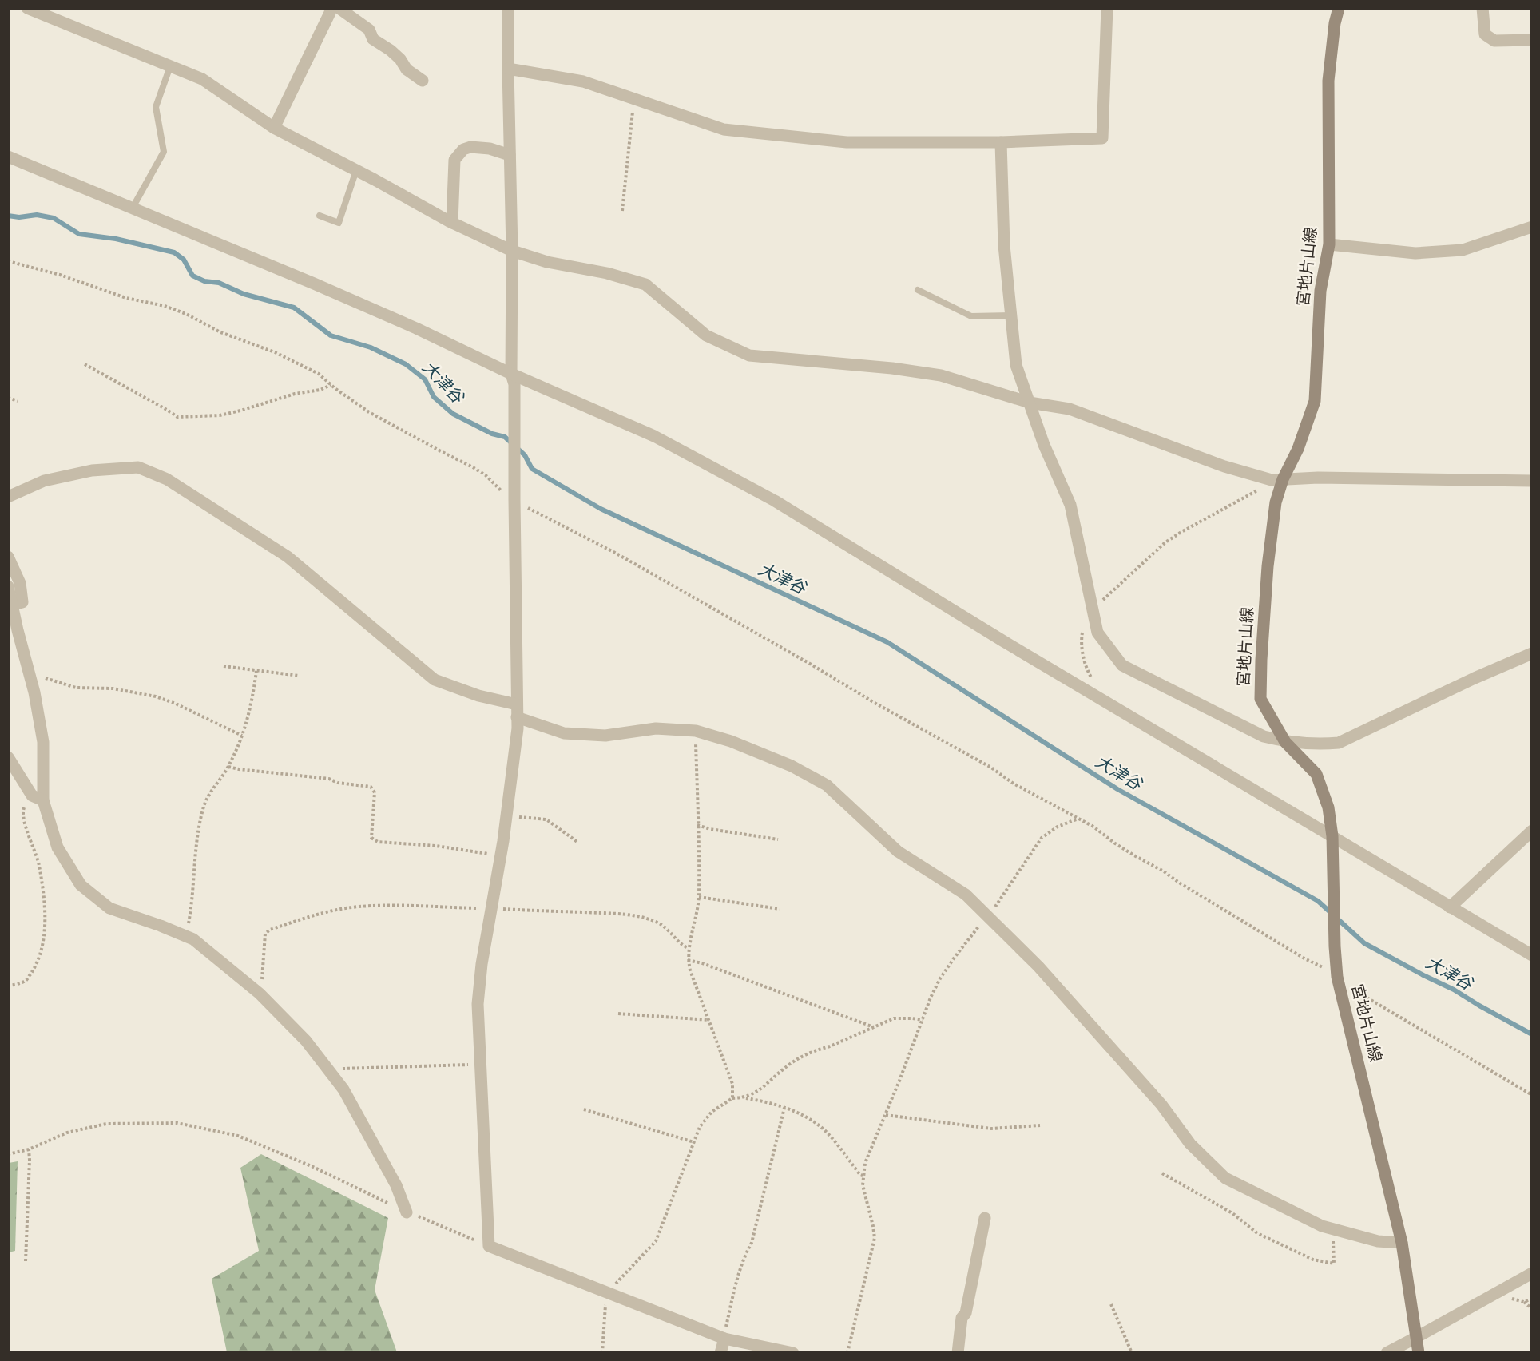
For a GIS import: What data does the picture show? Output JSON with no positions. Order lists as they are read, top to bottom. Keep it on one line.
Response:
{"streets":{"main road":["宮地片山線"]},"water":["大津谷"]}
